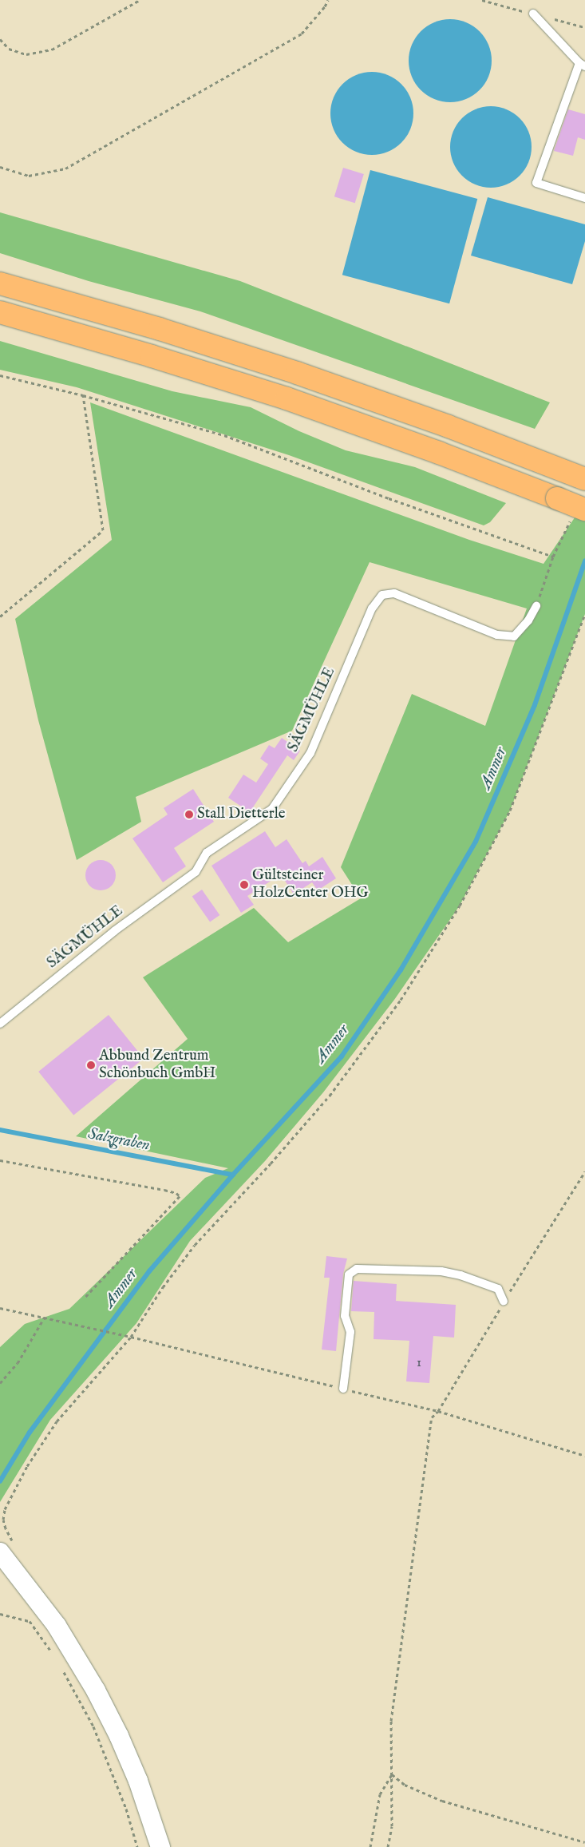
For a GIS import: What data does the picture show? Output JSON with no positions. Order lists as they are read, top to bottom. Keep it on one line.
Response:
{"streets":{"lane":["SÄGMÜHLE"]},"water":["Ammer","Salzgraben"],"places":["Stall Dietterle","Gültsteiner HolzCenter OHG","Abbund Zentrum Schönbuch GmbH"],"house_numbers":["1"]}
